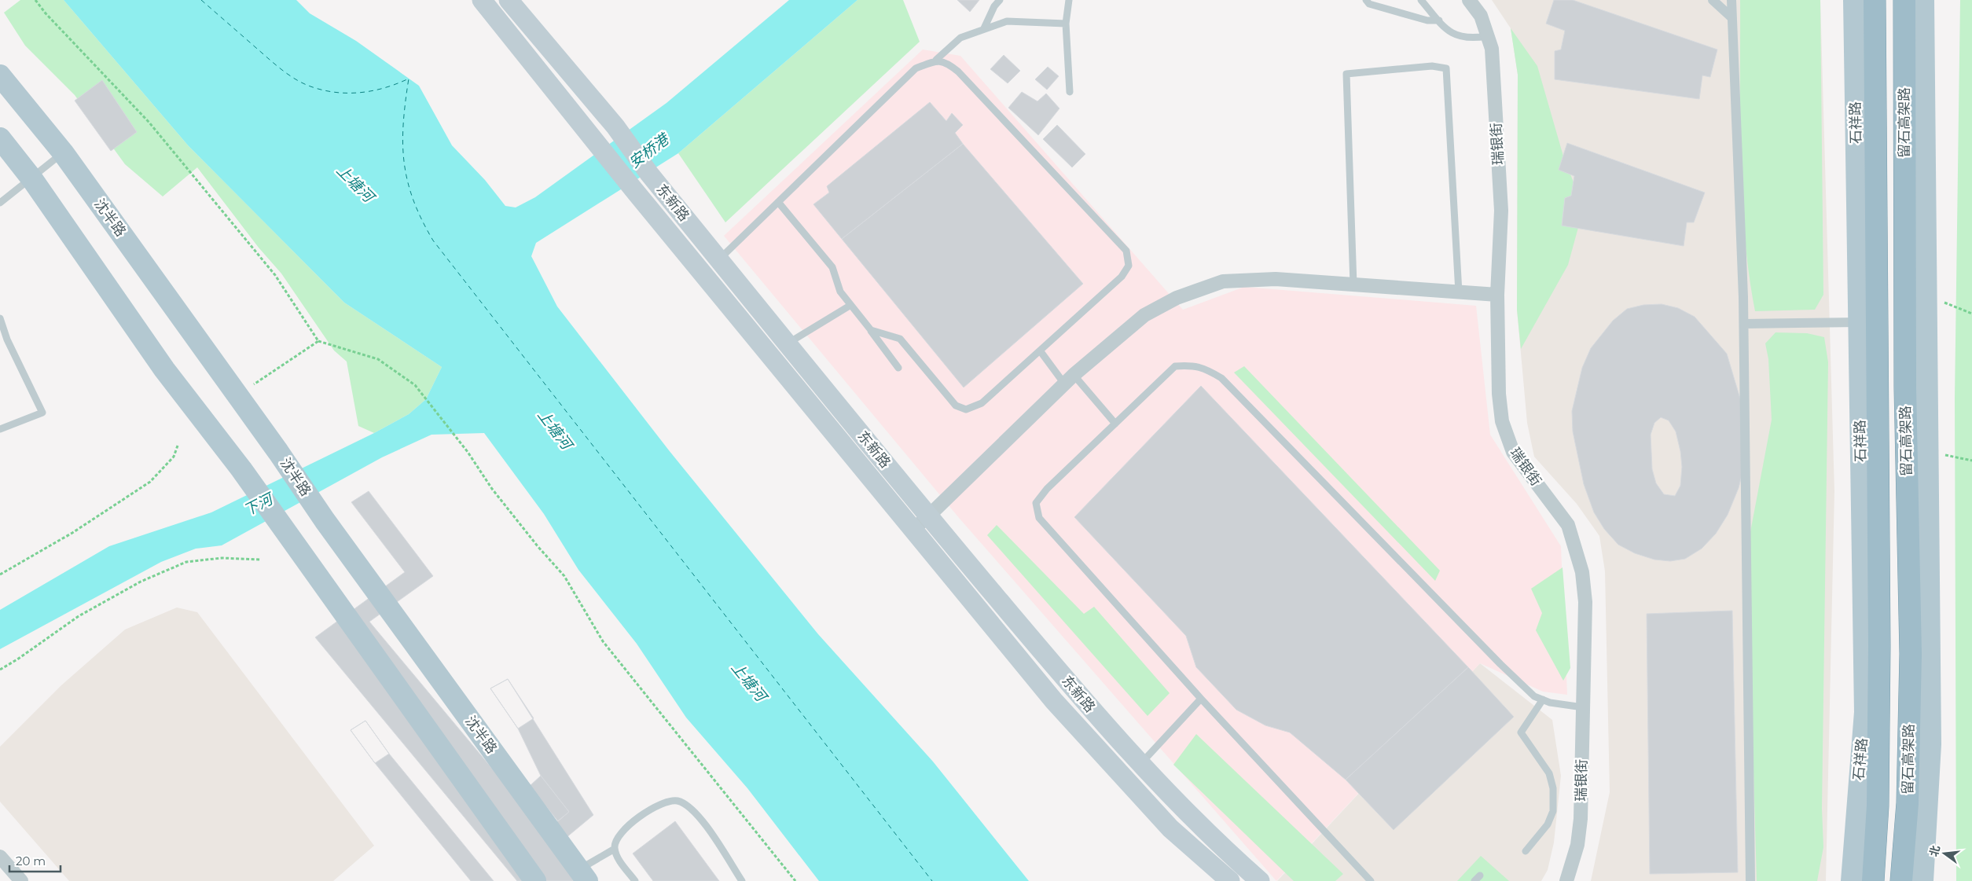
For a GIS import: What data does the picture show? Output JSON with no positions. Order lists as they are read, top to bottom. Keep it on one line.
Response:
{"streets":{"highway":["留石高架路"],"main road":["石祥路","东新路","沈半路"],"street":["瑞银街"]},"water":["安桥港","上塘河","下河"],"scale_bar":"20 m","north":"left"}
